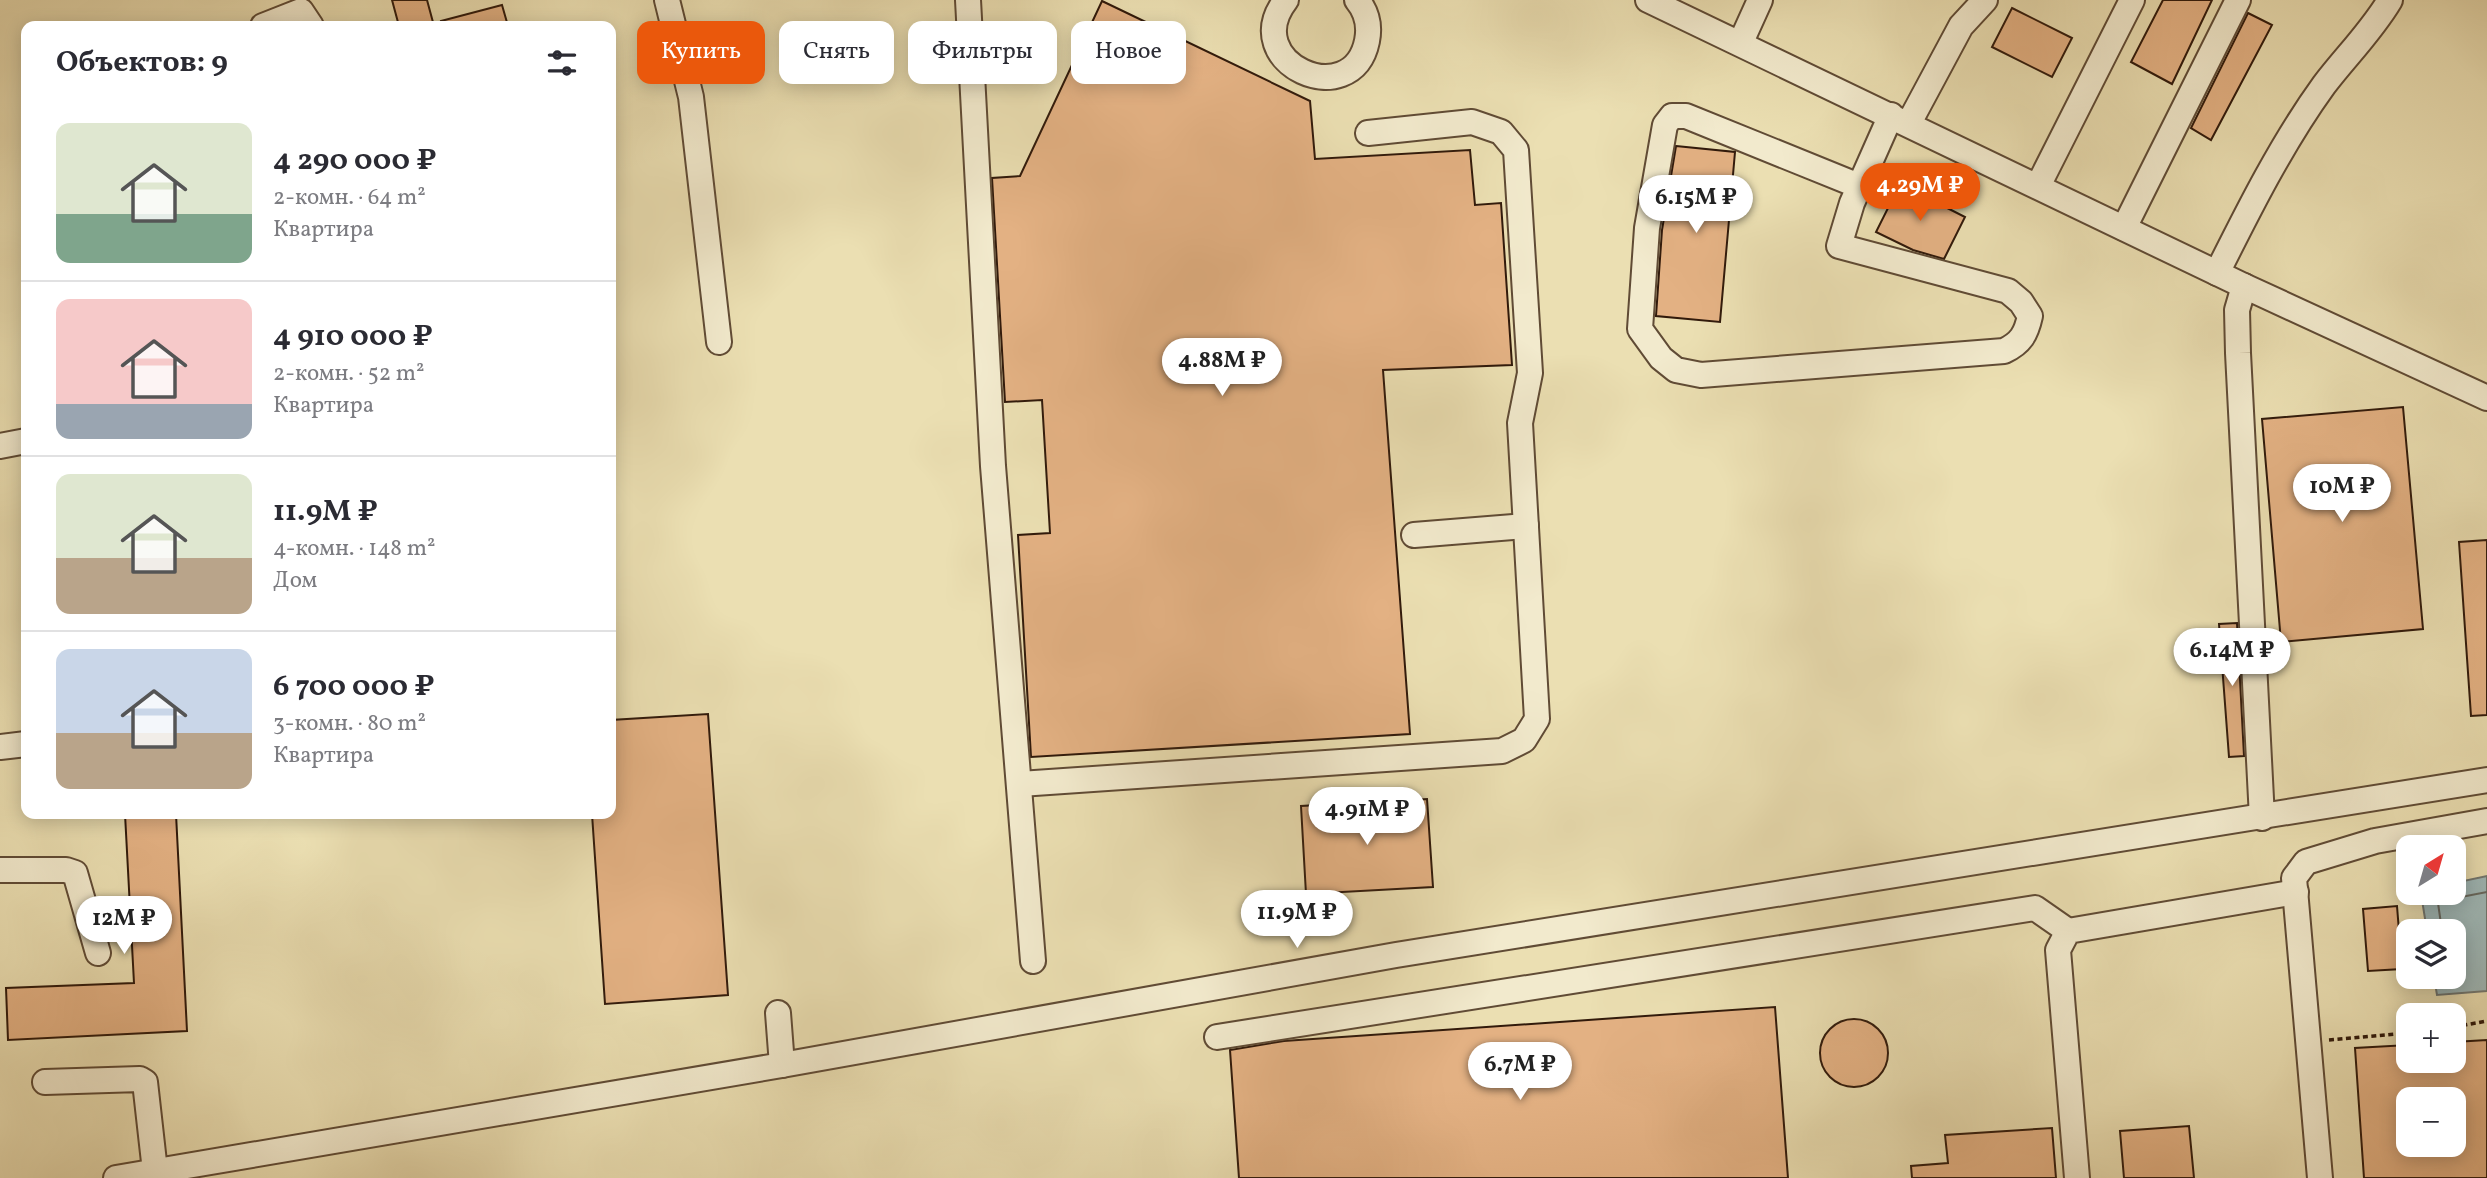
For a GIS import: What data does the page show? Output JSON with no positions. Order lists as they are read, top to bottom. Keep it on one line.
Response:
{"north":"top right","page":{"chip":["Купить","Снять","Фильтры","Новое"],"heading":"Объектов: 9","list":[{"name":"4 290 000 ₽","note":"2-комн. · 64 m² · Квартира"},{"name":"4 910 000 ₽","note":"2-комн. · 52 m² · Квартира"},{"name":"11.9M ₽","note":"4-комн. · 148 m² · Дом"},{"name":"6 700 000 ₽","note":"3-комн. · 80 m² · Квартира"}],"price":["4.29M ₽","6.15M ₽","4.88M ₽","10M ₽","6.14M ₽","4.91M ₽","11.9M ₽","12M ₽","6.7M ₽"],"map_buttons":["+","−"]}}
